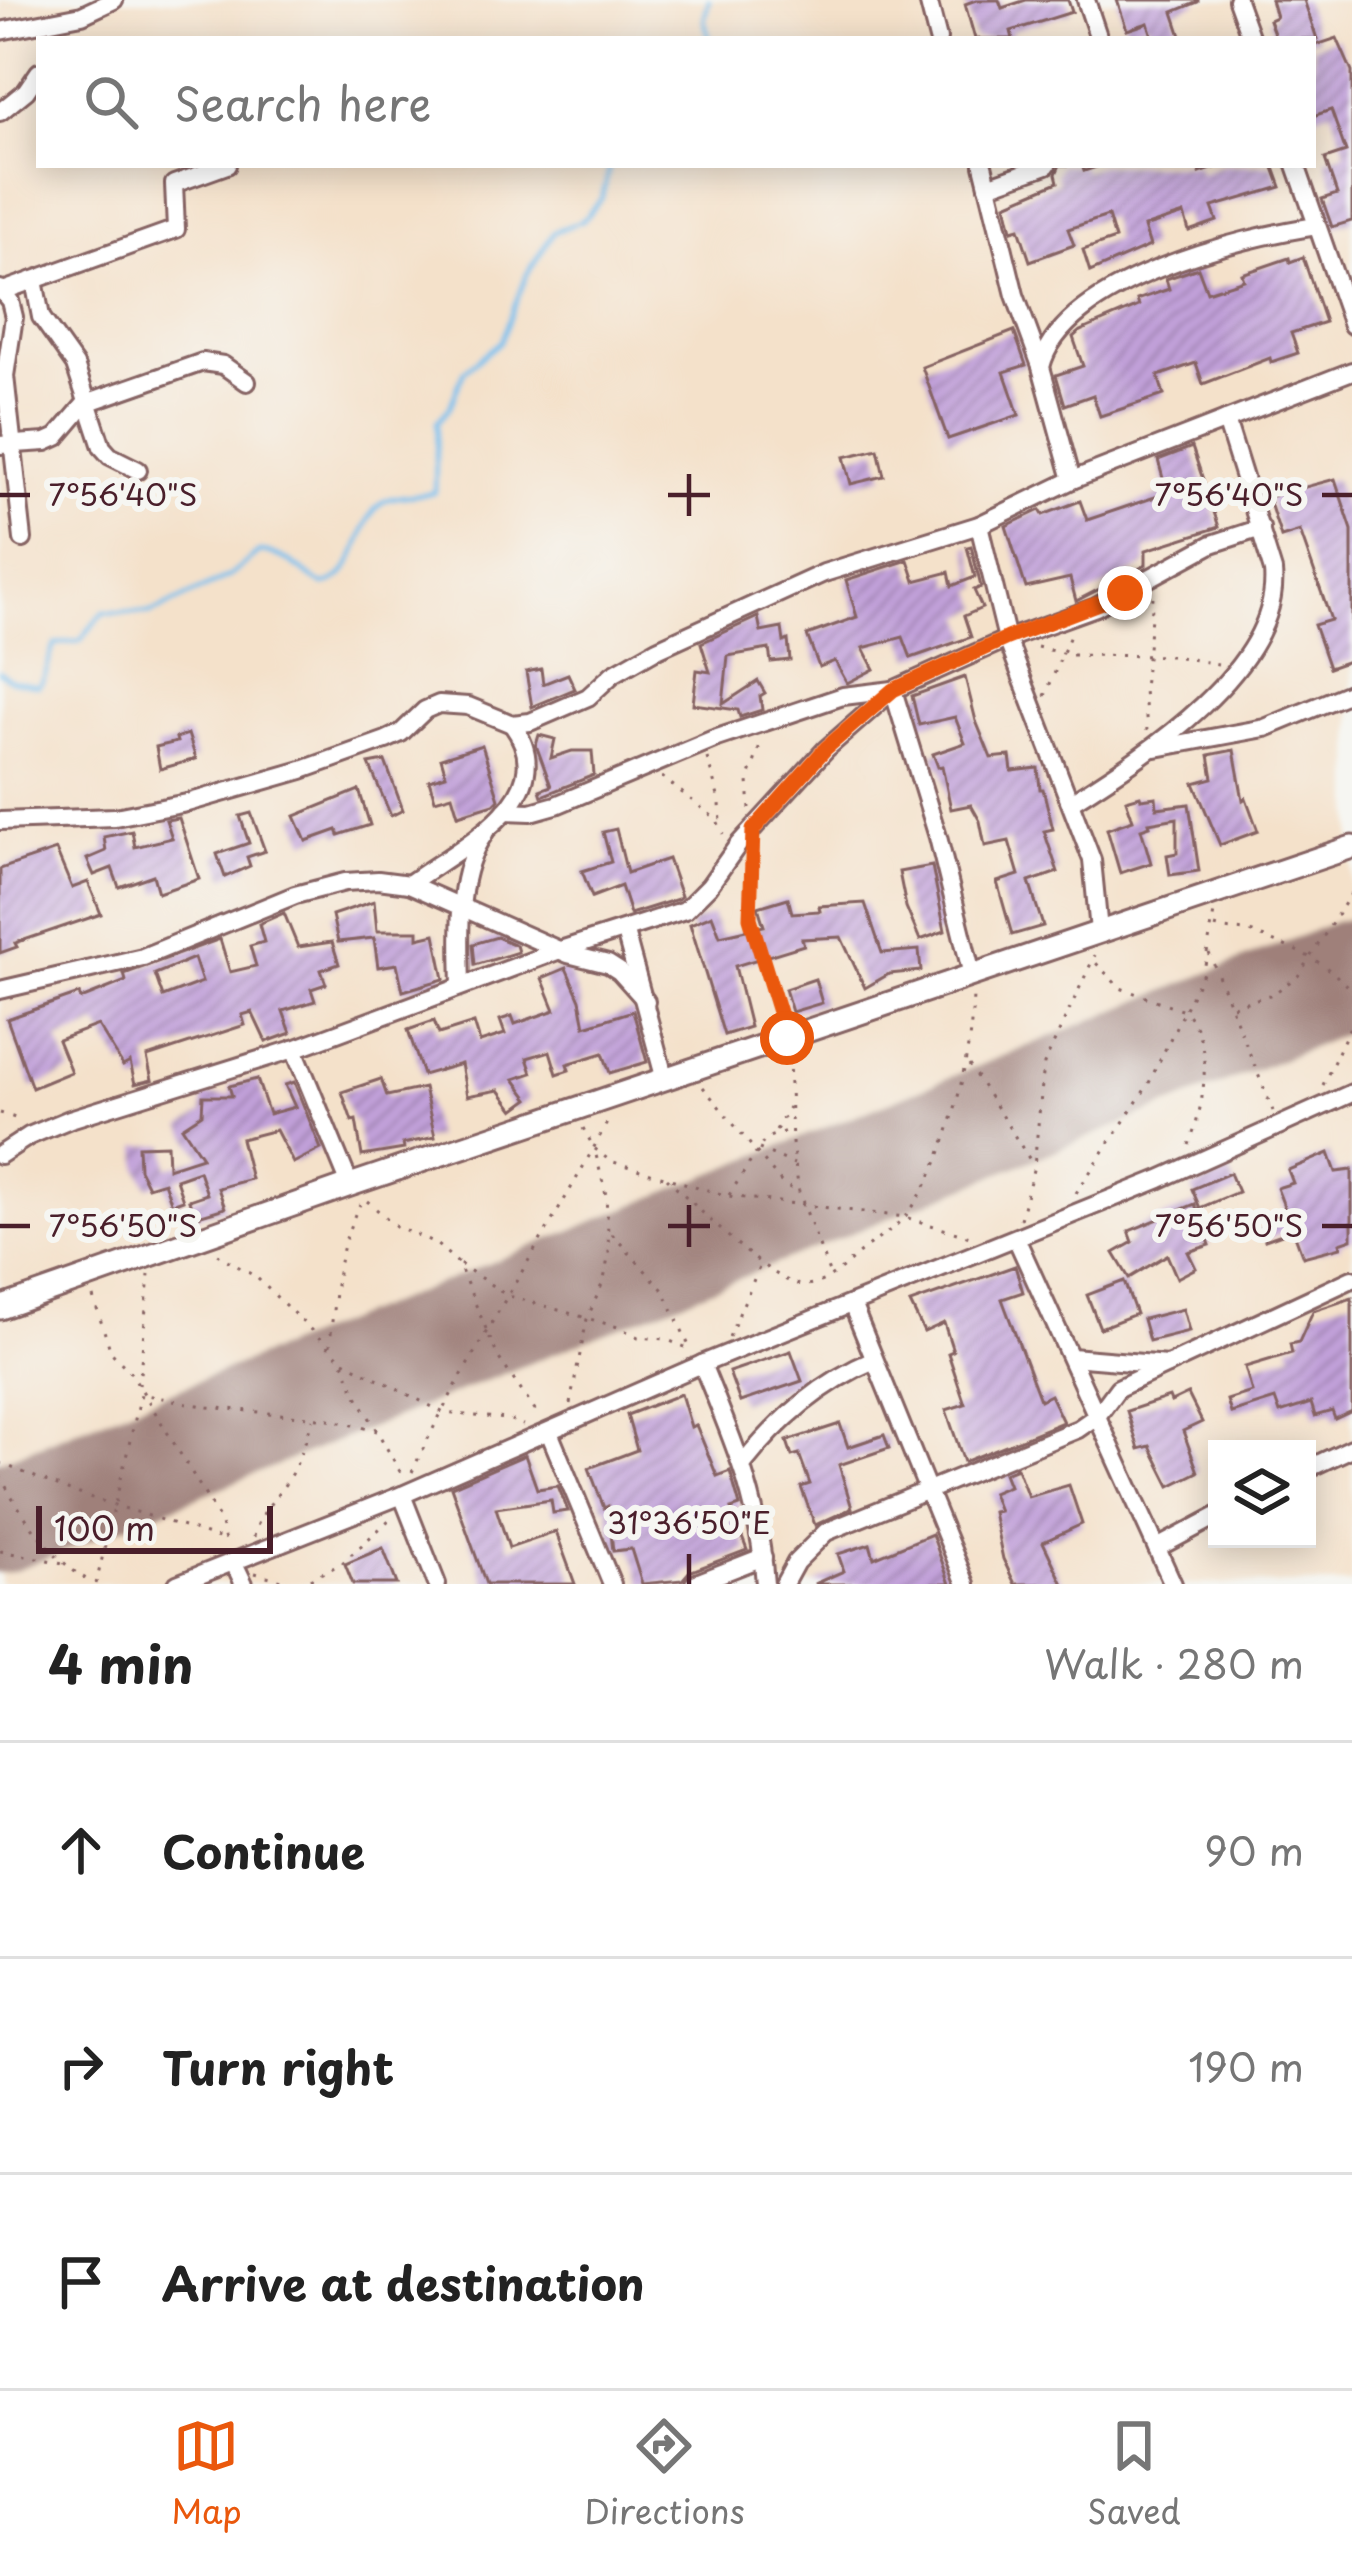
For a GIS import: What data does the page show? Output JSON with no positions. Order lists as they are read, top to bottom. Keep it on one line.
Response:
{"scale_bar":"100 m","page":{"search":"Search here","scale":"100 m","heading":["4 min","Walk · 280 m"],"list":[["Continue","90 m"],["Turn right","190 m"],"Arrive at destination"],"nav":["Map","Directions","Saved"]},"coordinates":["7°56'40\"S","7°56'50\"S","31°36'50\"E"]}
